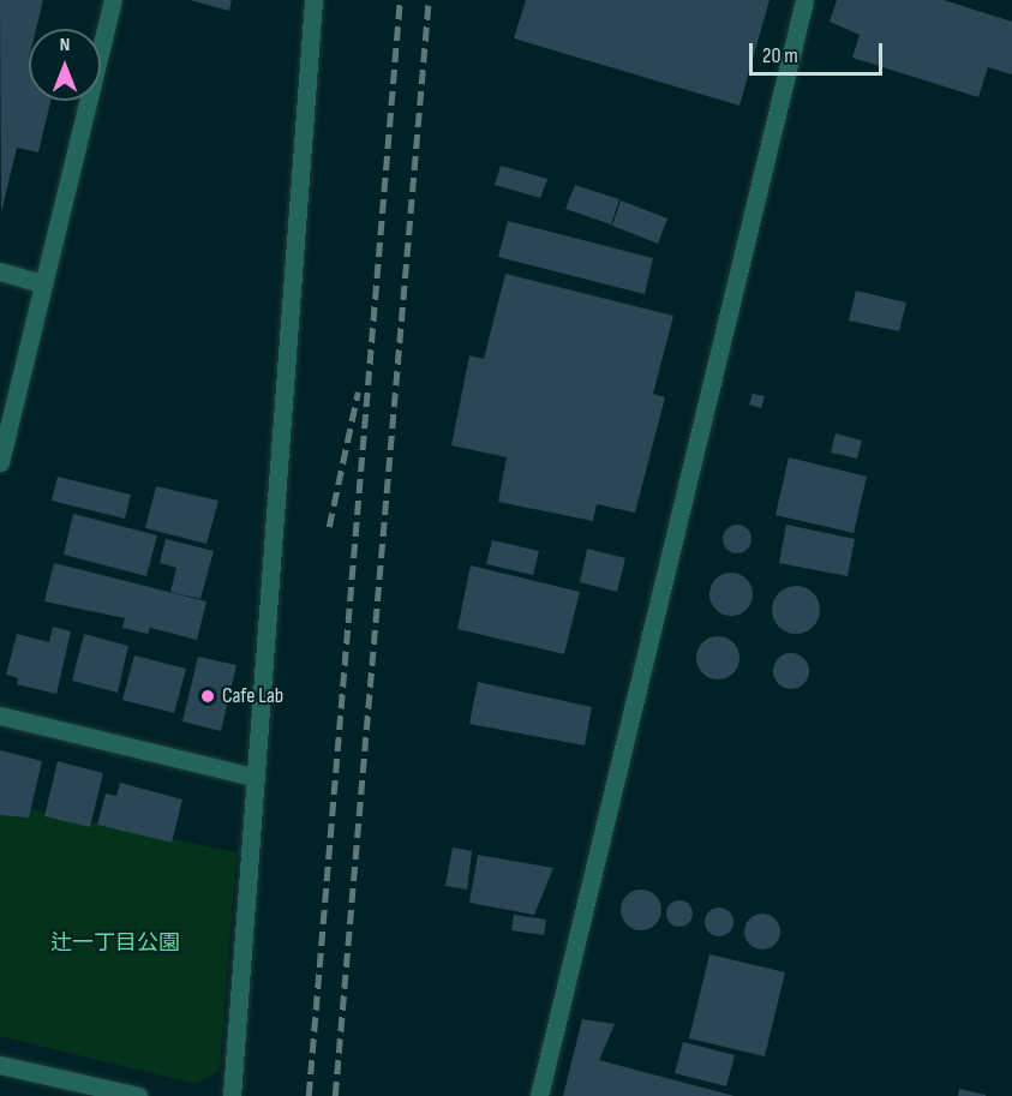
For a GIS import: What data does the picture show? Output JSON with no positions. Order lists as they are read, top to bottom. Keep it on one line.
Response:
{"parks":["辻一丁目公園"],"places":["Cafe Lab"],"scale_bar":"20 m","north":"top"}
